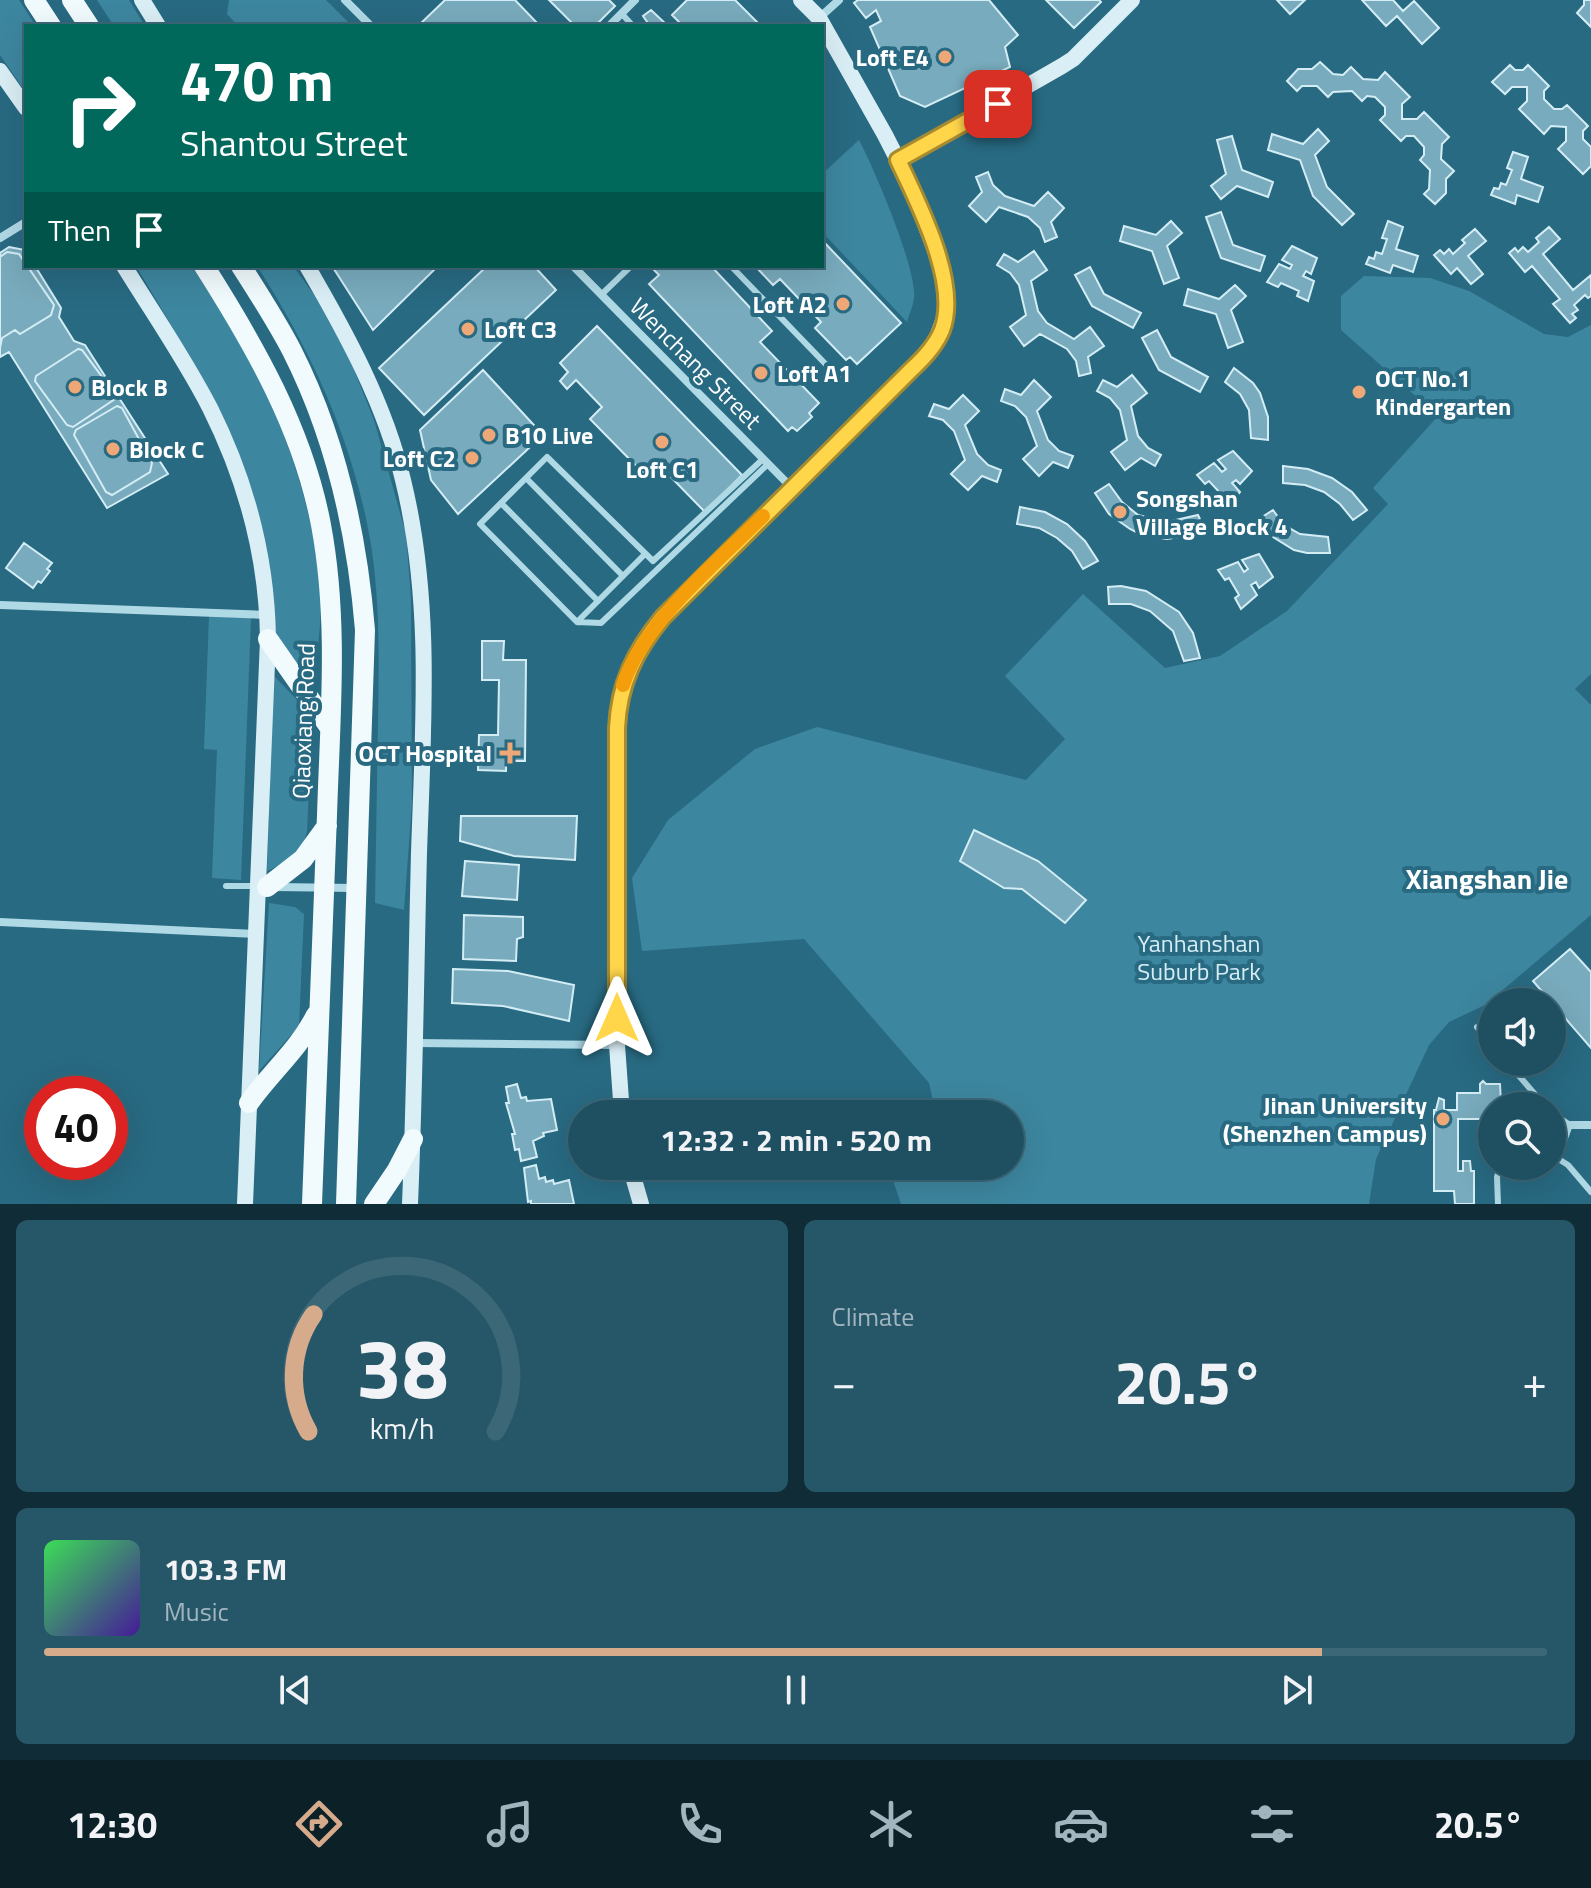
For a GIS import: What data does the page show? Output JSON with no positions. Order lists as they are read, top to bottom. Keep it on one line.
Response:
{"streets":{"main road":["Qiaoxiang Road"],"street":["Wenchang Street"]},"districts":["Xiangshan Jie"],"parks":["Yanhanshan Suburb Park"],"places":{"other":["Loft E4","Loft A2","Loft C3","Loft A1","Block B","OCT No.1 Kindergarten","B10 Live","Loft C1","Block C","Loft C2","Songshan Village Block 4","Jinan University (Shenzhen Campus)"],"health":["OCT Hospital"]},"page":{"turn":["470 m","Shantou Street"],"then":"Then","limit":"40","trip":"12:32 · 2 min · 520 m","tile":"Climate","heat":["−","20.5°","+"],"song":["103.3 FM","Music"],"tabs":["12:30","20.5°"],"gauge":["38","km/h"]}}
